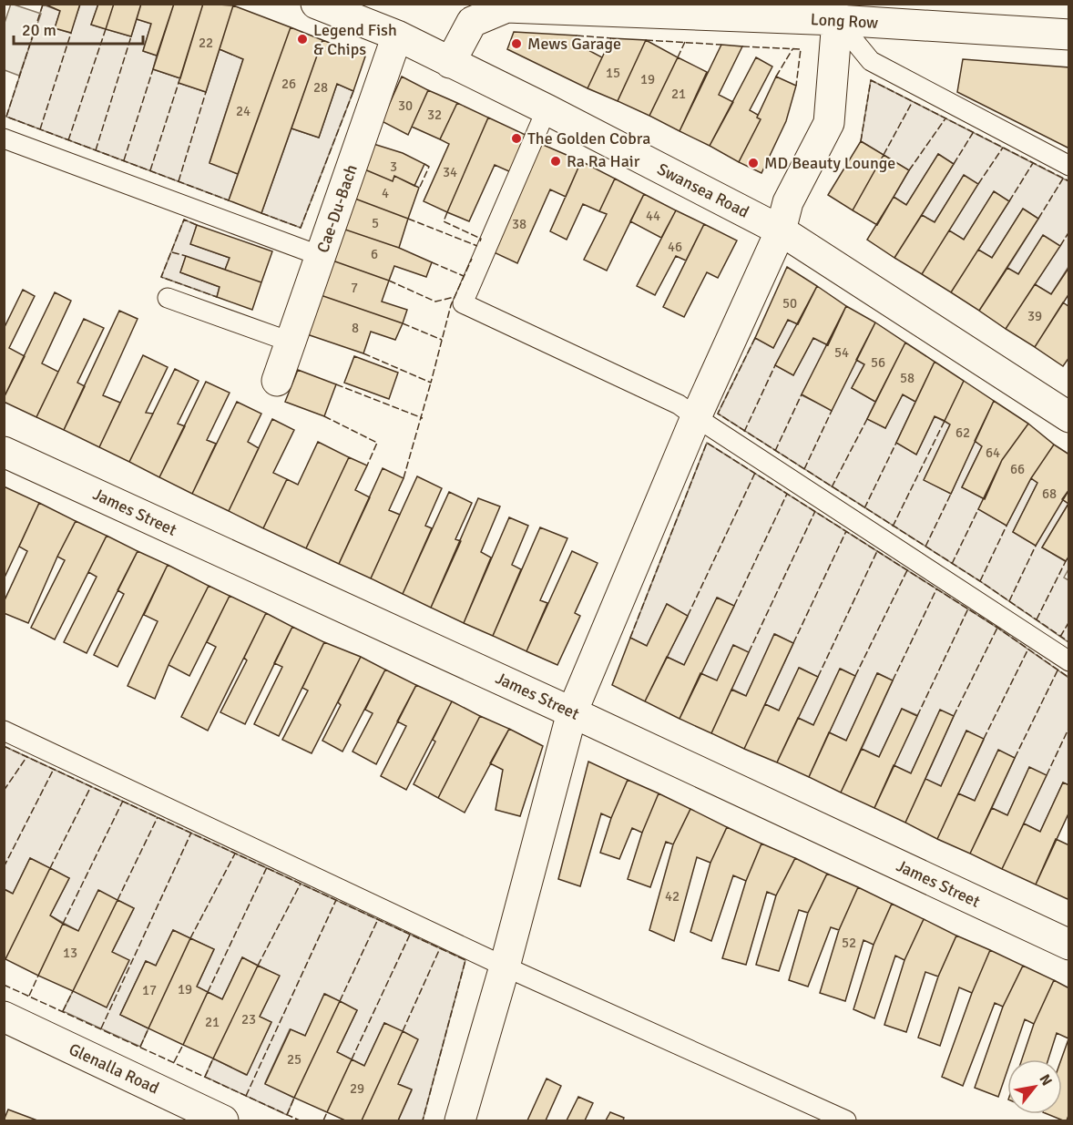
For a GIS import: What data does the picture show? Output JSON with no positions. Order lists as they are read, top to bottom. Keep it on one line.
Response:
{"streets":{"street":["Long Row","Swansea Road","Cae-Du-Bach","James Street","Glenalla Road"]},"crossings":[["Long Row","Swansea Road"],["Swansea Road","Cae-Du-Bach"]],"places":["Legend Fish & Chips","Mews Garage","The Golden Cobra","Ra Ra Hair","MD Beauty Lounge"],"house_numbers":["22","15","19","26","28","21","30","24","32","3","34","4","44","5","38","46","6","7","50","39","8","54","56","58","62","64","66","68","42","52","13","19","17","23","21","25","29"],"scale_bar":"20 m","north":"top right"}
